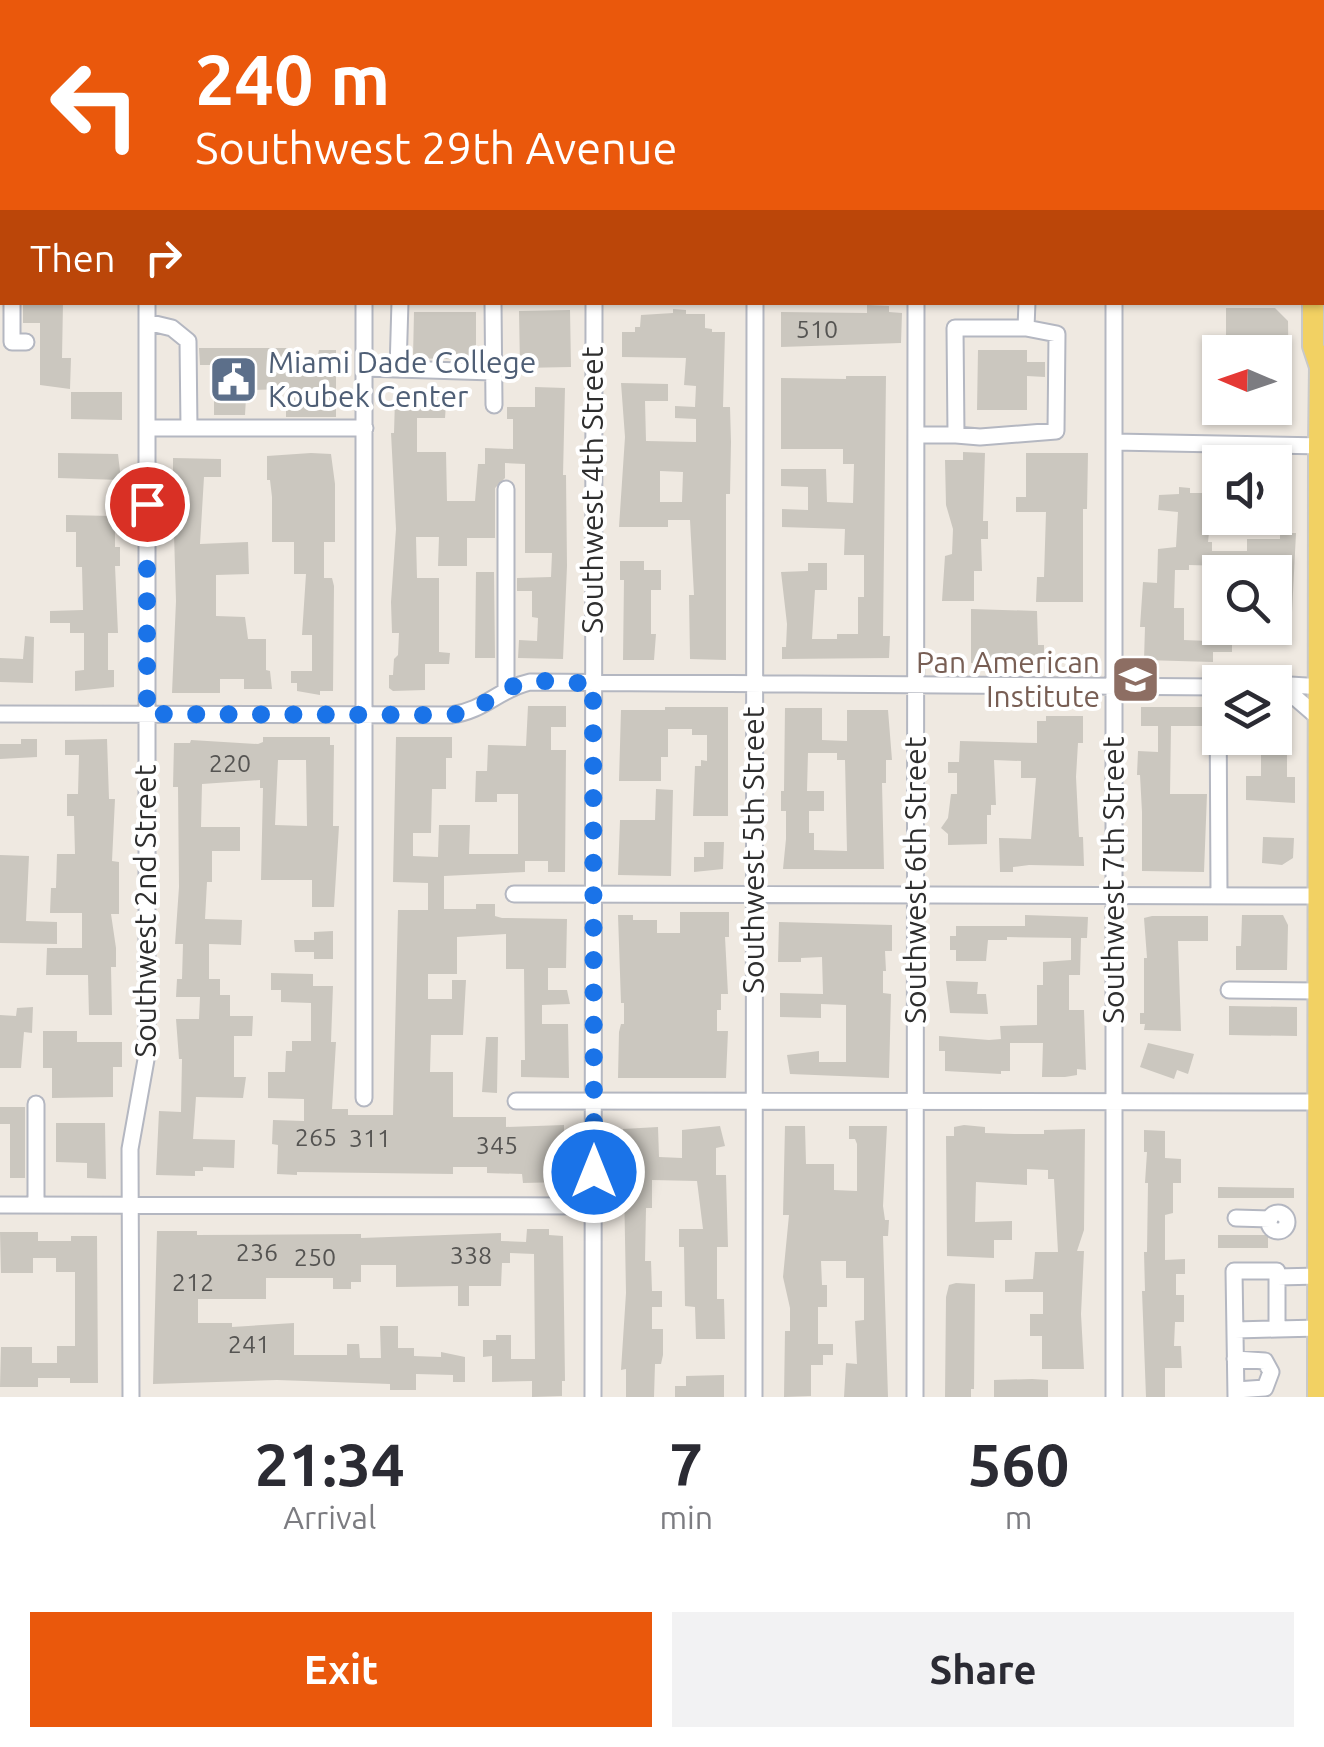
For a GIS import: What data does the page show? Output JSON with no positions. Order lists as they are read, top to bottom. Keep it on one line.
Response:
{"streets":{"street":["Southwest 4th Street","Southwest 5th Street","Southwest 6th Street","Southwest 7th Street","Southwest 2nd Street"]},"places":{"public building":["Miami Dade College Koubek Center"],"school or university":["Pan American Institute"]},"house_numbers":["510","220","265","311","345","236","338","250","212","241"],"north":"left","page":{"turn":["240 m","Southwest 29th Avenue"],"then":"Then","eta":["21:34","Arrival","7","min","560","m"],"buttons":["Exit","Share"]}}
